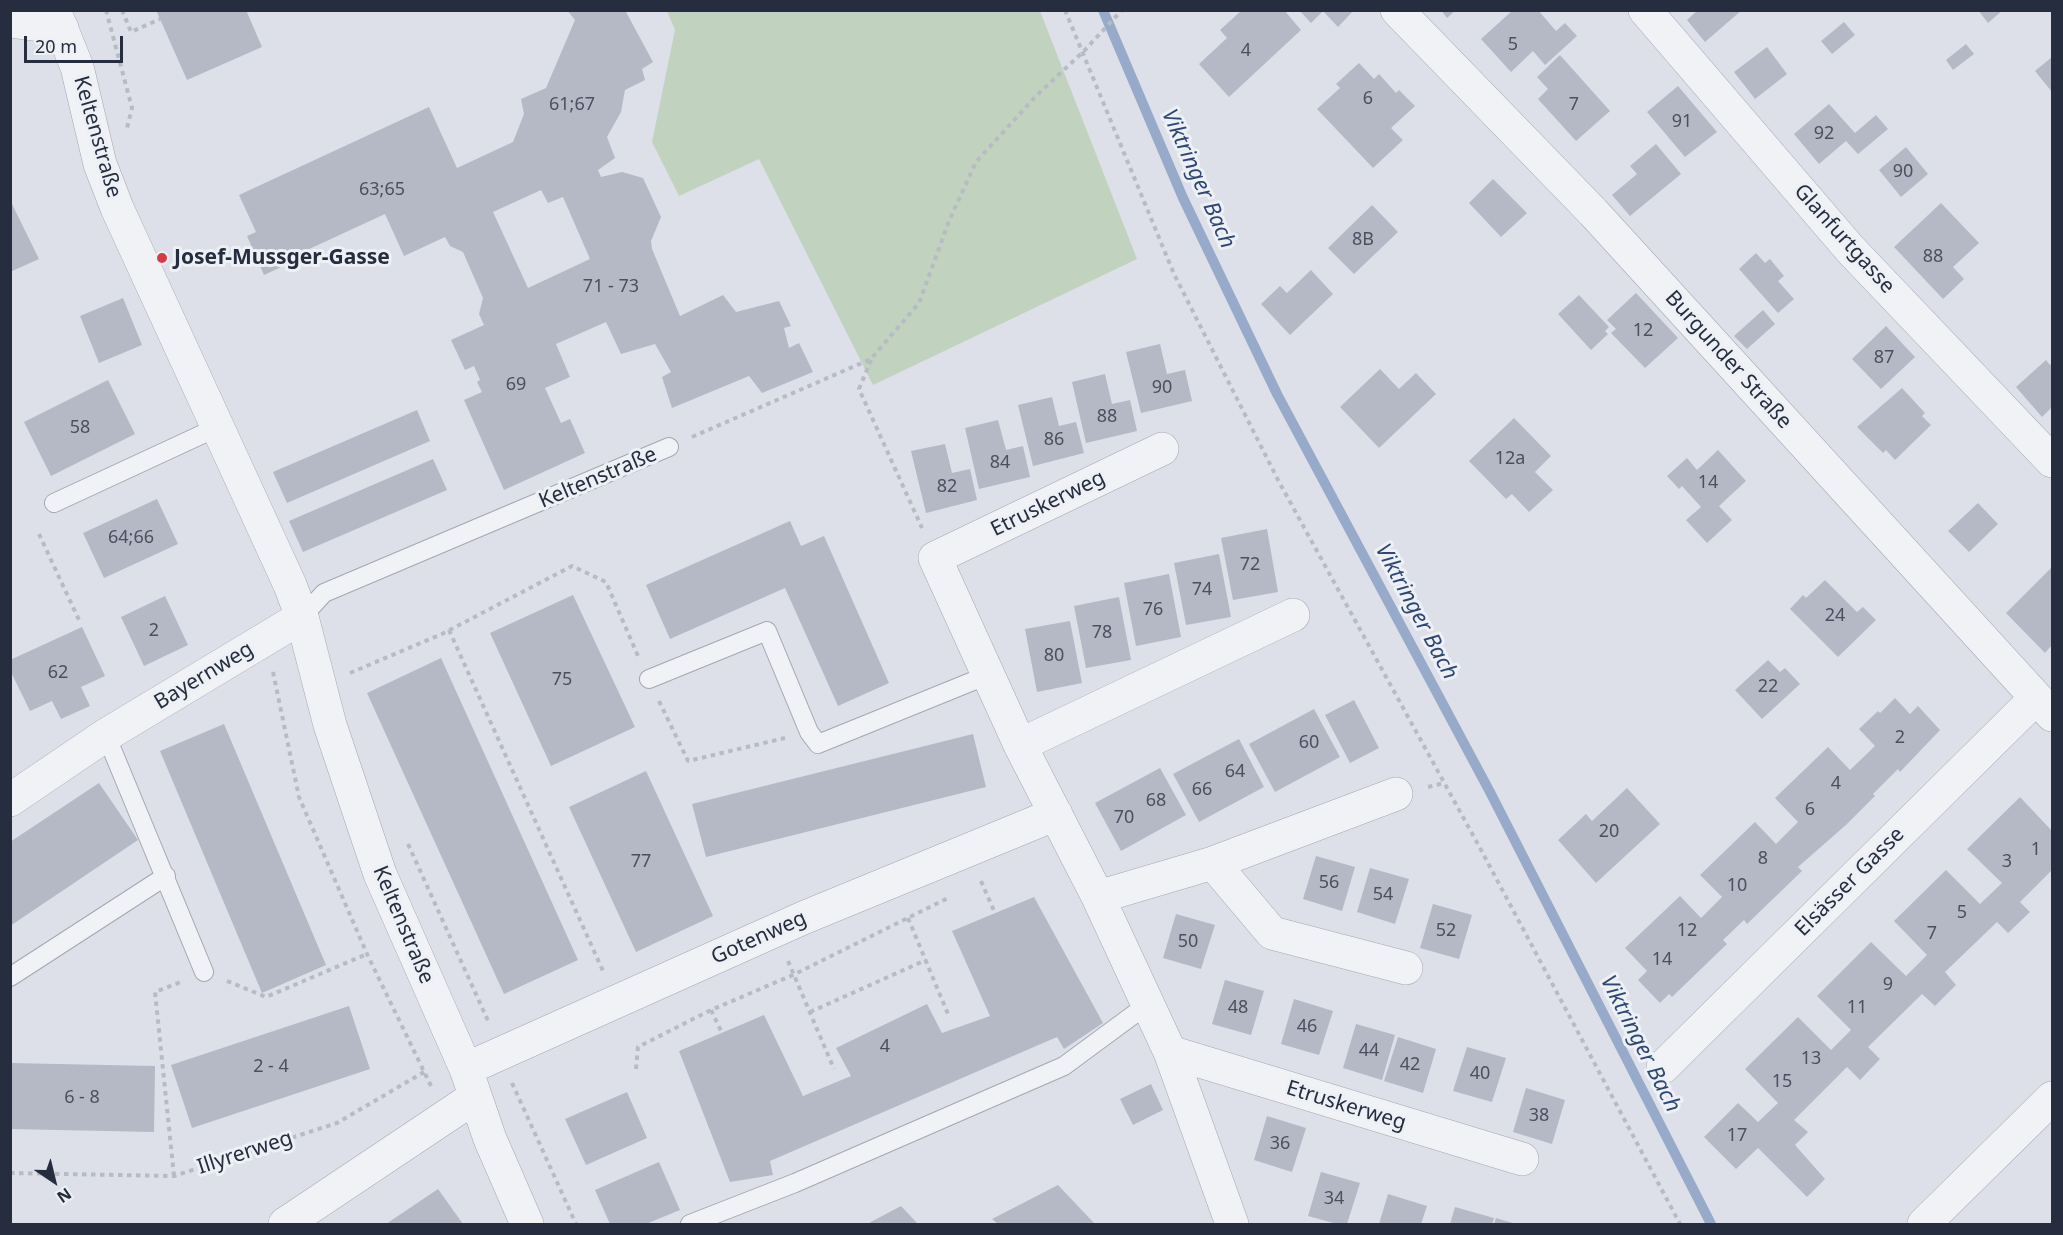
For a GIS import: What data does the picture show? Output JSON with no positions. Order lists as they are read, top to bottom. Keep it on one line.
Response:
{"streets":{"street":["Keltenstraße","Glanfurtgasse","Burgunder Straße","Etruskerweg","Bayernweg","Elsässer Gasse","Gotenweg"],"path":["Illyrerweg"]},"crossings":[["Keltenstraße","Bayernweg"],["Keltenstraße","Gotenweg"],["Keltenstraße","Illyrerweg"],["Burgunder Straße","Elsässer Gasse"],["Gotenweg","Illyrerweg"]],"water":["Viktringer Bach"],"places":["Josef-Mussger-Gasse"],"house_numbers":["5","4","6","61;67","7","91","92","90","63;65","8B","88","71 - 73","12","87","69","90","88","58","86","12a","84","14","82","64;66","72","74","76","24","2","78","80","62","75","22","2","60","64","4","66","68","6","70","20","1","8","77","3","56","10","54","5","52","12","7","50","14","9","48","11","46","4","44","13","42","2 - 4","40","15","6 - 8","38","17","36","34"],"scale_bar":"20 m","north":"bottom right"}
